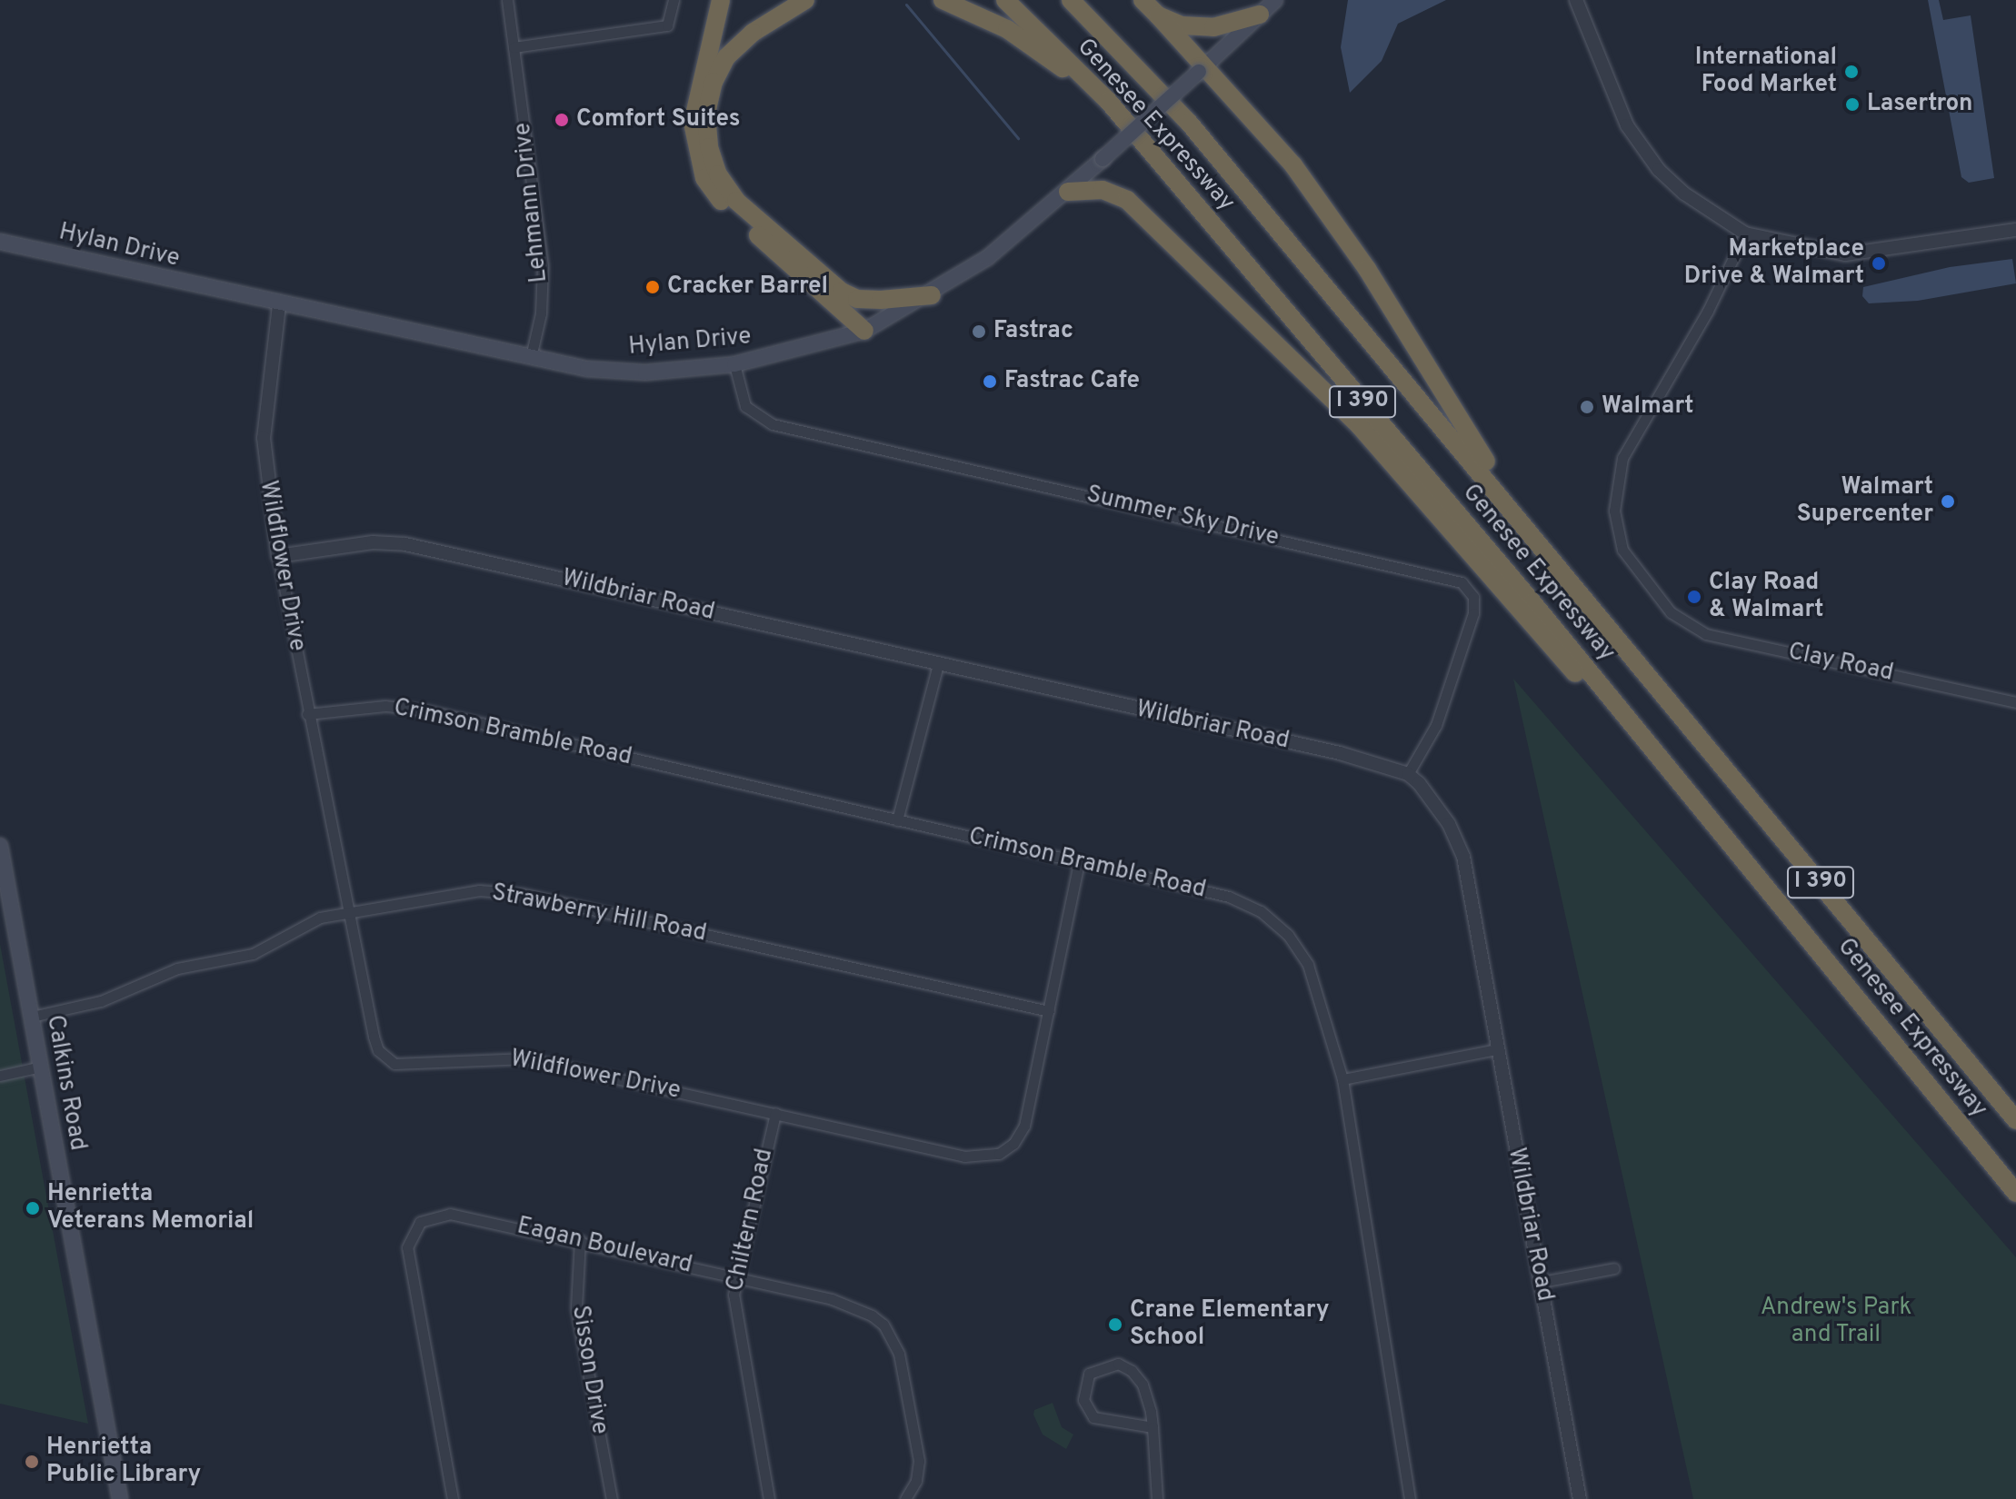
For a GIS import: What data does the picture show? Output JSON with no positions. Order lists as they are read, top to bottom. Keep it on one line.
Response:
{"streets":{"highway":["Genesee Expressway","I 390"],"main road":["Hylan Drive","Calkins Road"],"street":["Lehmann Drive","Summer Sky Drive","Wildflower Drive","Wildbriar Road","Clay Road","Crimson Bramble Road","Strawberry Hill Road","Chiltern Road","Eagan Boulevard","Sisson Drive"]},"crossings":[["Lehmann Drive","Hylan Drive"],["Hylan Drive","Summer Sky Drive"],["Hylan Drive","Wildflower Drive"],["Summer Sky Drive","Wildbriar Road"],["Wildflower Drive","Wildbriar Road"],["Wildflower Drive","Crimson Bramble Road"],["Wildflower Drive","Strawberry Hill Road"],["Wildflower Drive","Chiltern Road"],["Strawberry Hill Road","Calkins Road"],["Chiltern Road","Eagan Boulevard"],["Eagan Boulevard","Sisson Drive"]],"parks":["Andrew's Park and Trail"],"places":["International Food Market","Lasertron","Comfort Suites","Marketplace Drive & Walmart","Cracker Barrel","Fastrac","Fastrac Cafe","Walmart","Walmart Supercenter","Clay Road & Walmart","Henrietta Veterans Memorial","Crane Elementary School","Henrietta Public Library"]}
